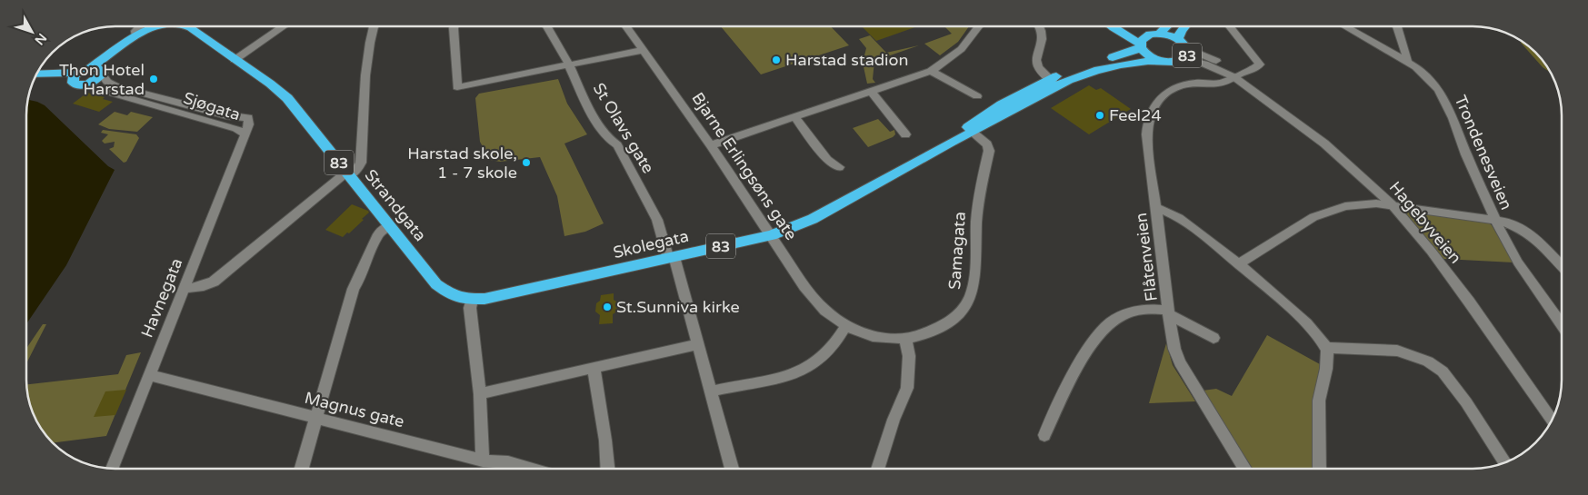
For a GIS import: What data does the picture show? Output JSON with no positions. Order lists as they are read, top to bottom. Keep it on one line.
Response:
{"streets":{"highway":["83","Sjøgata","Strandgata","Skolegata"],"street":["St Olavs gate","Trondenesveien","Bjarne Erlingsøns gate","Hagebyveien","Samagata","Flåtenveien","Havnegata","Magnus gate"]},"crossings":[["83","Sjøgata"],["83","Strandgata"],["83","Hagebyveien"],["83","Skolegata"],["83","Samagata"],["Sjøgata","Havnegata"],["St Olavs gate","Skolegata"],["Bjarne Erlingsøns gate","Skolegata"],["Bjarne Erlingsøns gate","Samagata"],["Strandgata","Skolegata"],["Hagebyveien","Flåtenveien"],["Havnegata","Magnus gate"]],"places":["Harstad stadion","Thon Hotel Harstad","Feel24","Harstad skole, 1 - 7 skole","St.Sunniva kirke"],"north":"bottom right"}
